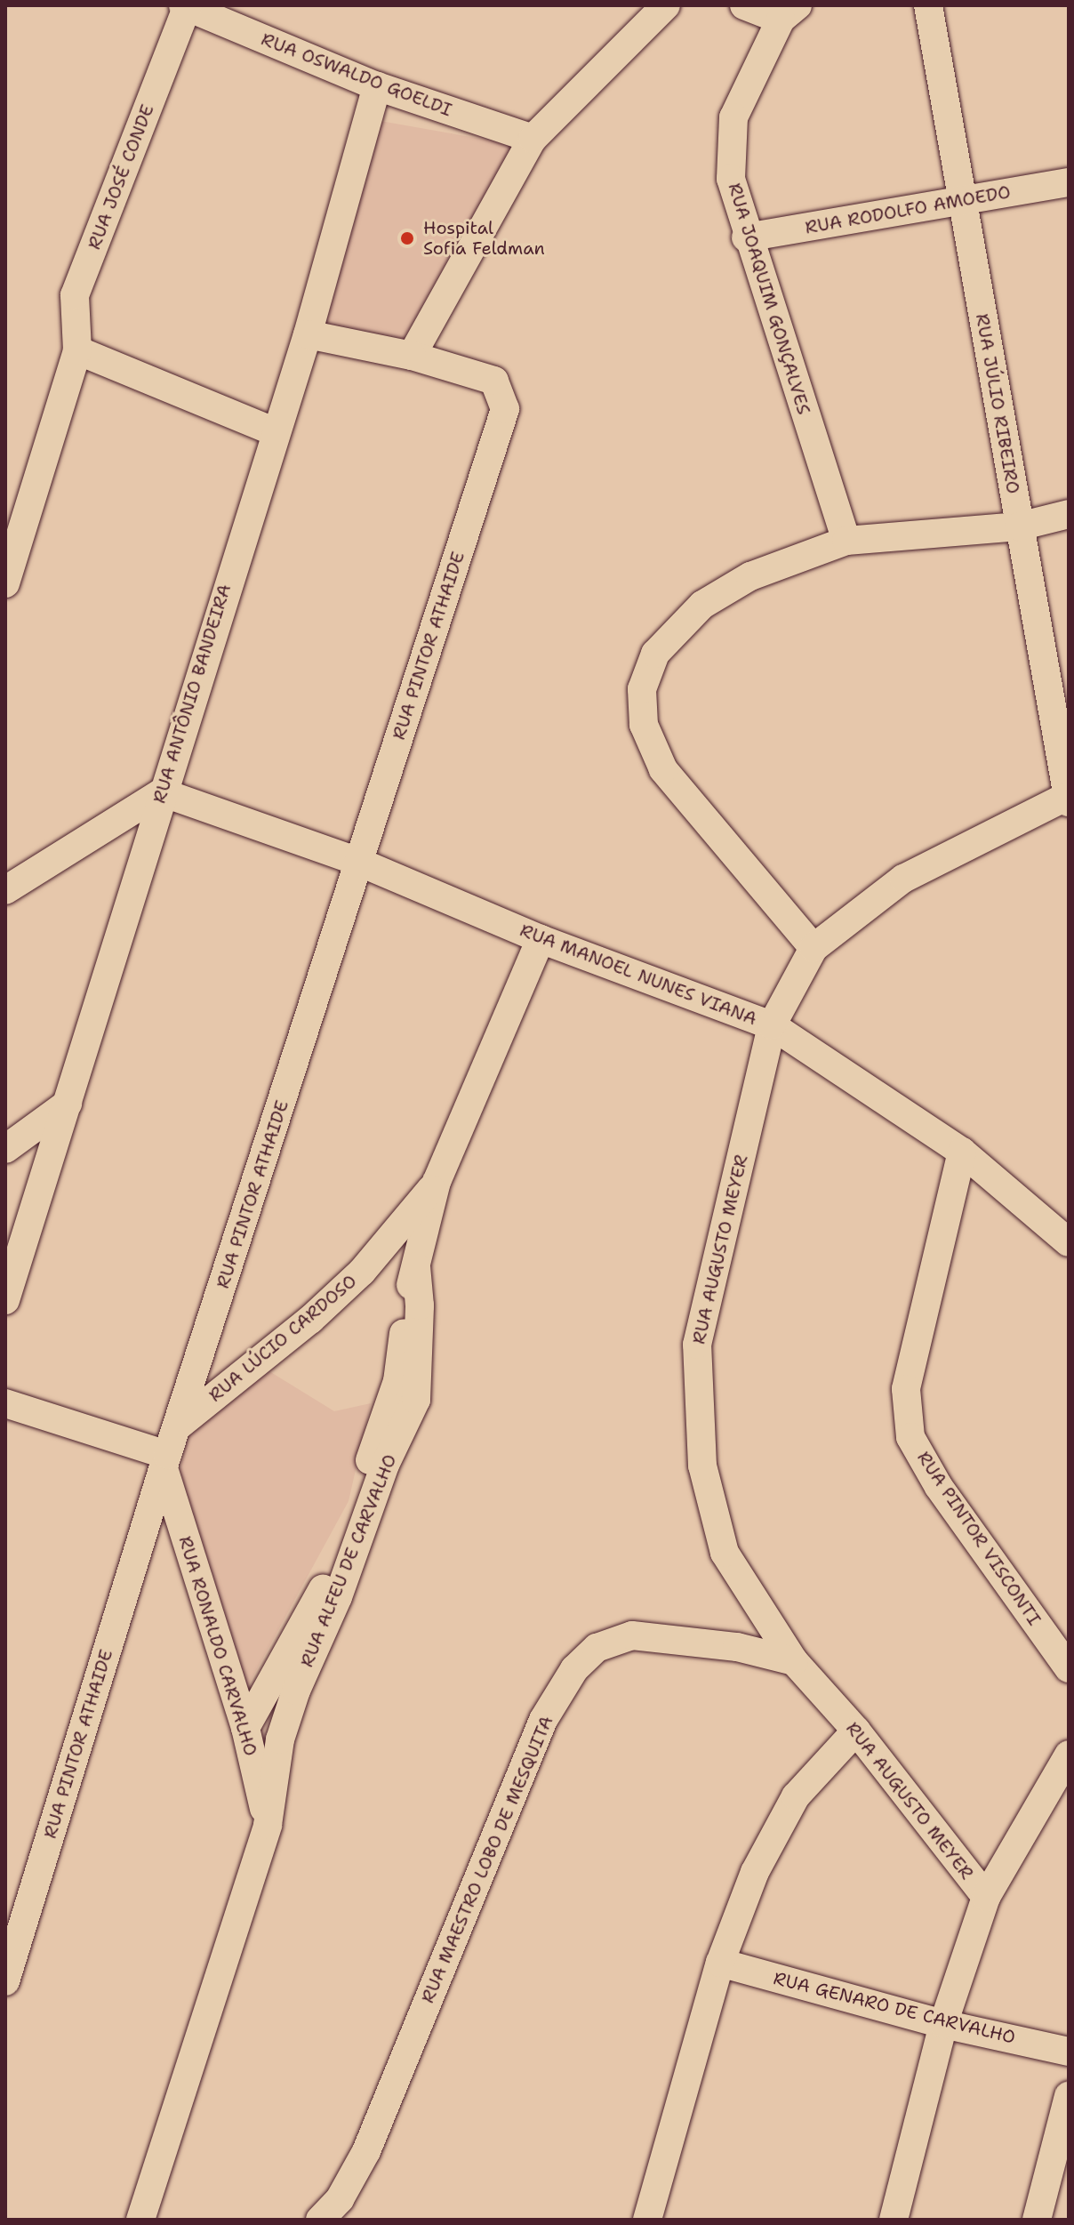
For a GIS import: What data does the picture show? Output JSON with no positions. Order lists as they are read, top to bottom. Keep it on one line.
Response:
{"streets":{"street":["RUA OSWALDO GOELDI","RUA JOSÉ CONDE","RUA RODOLFO AMOEDO","RUA JOAQUIM GONÇALVES","RUA JÚLIO RIBEIRO","RUA PINTOR ATHAIDE","RUA ANTÔNIO BANDEIRA","RUA MANOEL NUNES VIANA","RUA AUGUSTO MEYER","RUA LÚCIO CARDOSO","RUA PINTOR VISCONTI","RUA ALFEU DE CARVALHO","RUA RONALDO CARVALHO","RUA MAESTRO LOBO DE MESQUITA","RUA GENARO DE CARVALHO"]},"crossings":[["RUA OSWALDO GOELDI","RUA JOSÉ CONDE"],["RUA OSWALDO GOELDI","RUA ANTÔNIO BANDEIRA"],["RUA RODOLFO AMOEDO","RUA JOAQUIM GONÇALVES"],["RUA RODOLFO AMOEDO","RUA JÚLIO RIBEIRO"],["RUA PINTOR ATHAIDE","RUA MANOEL NUNES VIANA"],["RUA PINTOR ATHAIDE","RUA LÚCIO CARDOSO"],["RUA PINTOR ATHAIDE","RUA RONALDO CARVALHO"],["RUA ANTÔNIO BANDEIRA","RUA MANOEL NUNES VIANA"],["RUA MANOEL NUNES VIANA","RUA AUGUSTO MEYER"],["RUA MANOEL NUNES VIANA","RUA PINTOR VISCONTI"],["RUA MANOEL NUNES VIANA","RUA ALFEU DE CARVALHO"],["RUA AUGUSTO MEYER","RUA MAESTRO LOBO DE MESQUITA"],["RUA LÚCIO CARDOSO","RUA ALFEU DE CARVALHO"],["RUA ALFEU DE CARVALHO","RUA RONALDO CARVALHO"]],"places":["Hospital Sofia Feldman"]}
